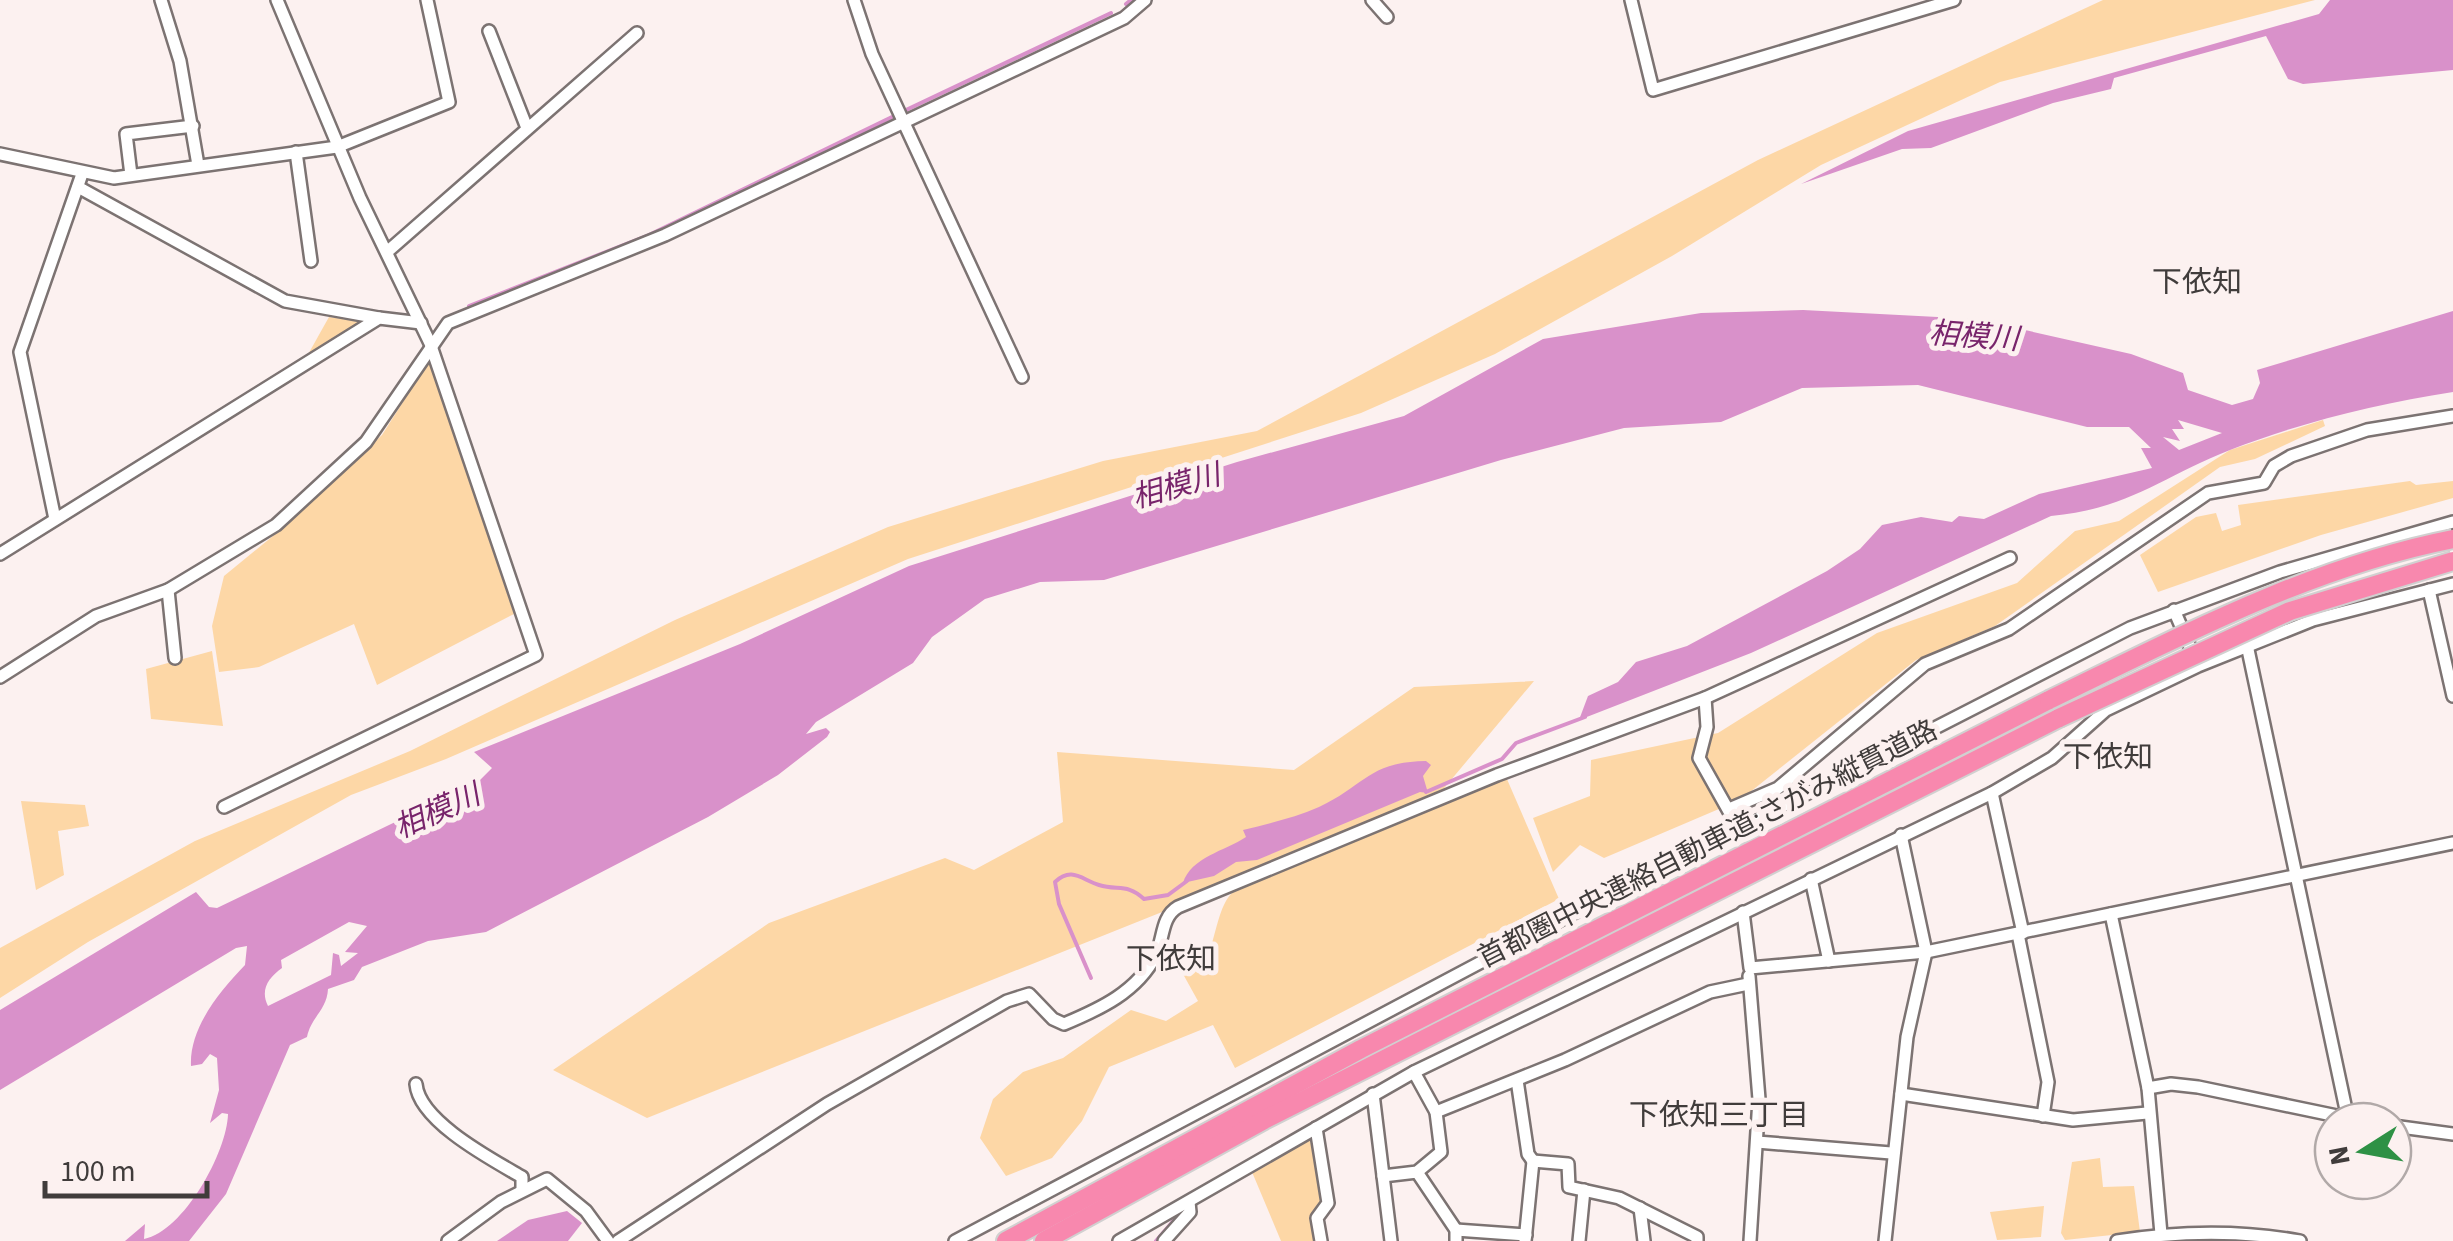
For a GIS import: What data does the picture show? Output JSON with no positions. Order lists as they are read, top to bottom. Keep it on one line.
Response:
{"streets":{"highway":["首都圏中央連絡自動車道;さがみ縦貫道路"]},"districts":["下依知","下依知","下依知","下依知三丁目"],"water":["相模川"],"scale_bar":"100 m","north":"left"}
